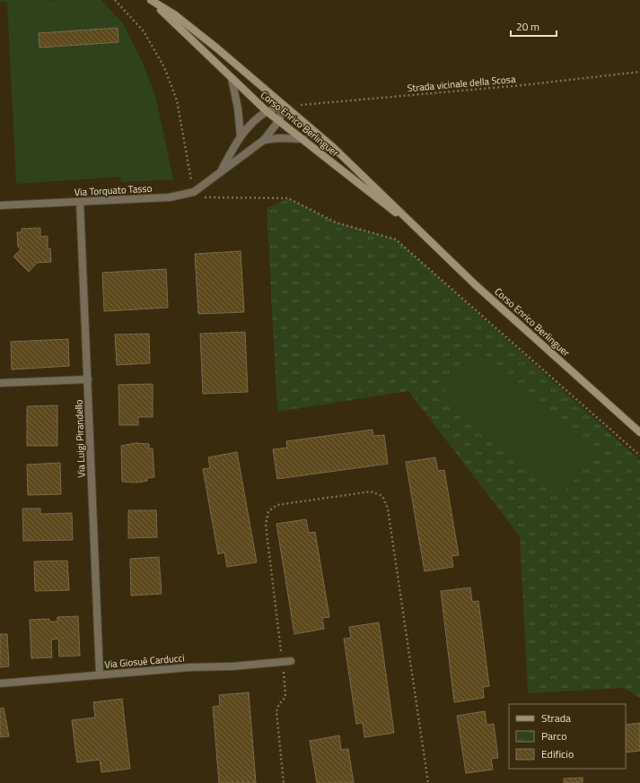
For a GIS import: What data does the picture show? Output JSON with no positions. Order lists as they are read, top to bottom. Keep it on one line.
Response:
{"streets":{"street":["Corso Enrico Berlinguer","Via Torquato Tasso","Via Luigi Pirandello","Via Giosuè Carducci"],"path":["Strada vicinale della Scosa"]},"crossings":[["Strada vicinale della Scosa","Corso Enrico Berlinguer"],["Strada vicinale della Scosa","Via Torquato Tasso"],["Corso Enrico Berlinguer","Via Torquato Tasso"],["Via Torquato Tasso","Via Luigi Pirandello"],["Via Luigi Pirandello","Via Giosuè Carducci"]],"legend":["Strada","Parco","Edificio"],"scale_bar":"20 m"}
